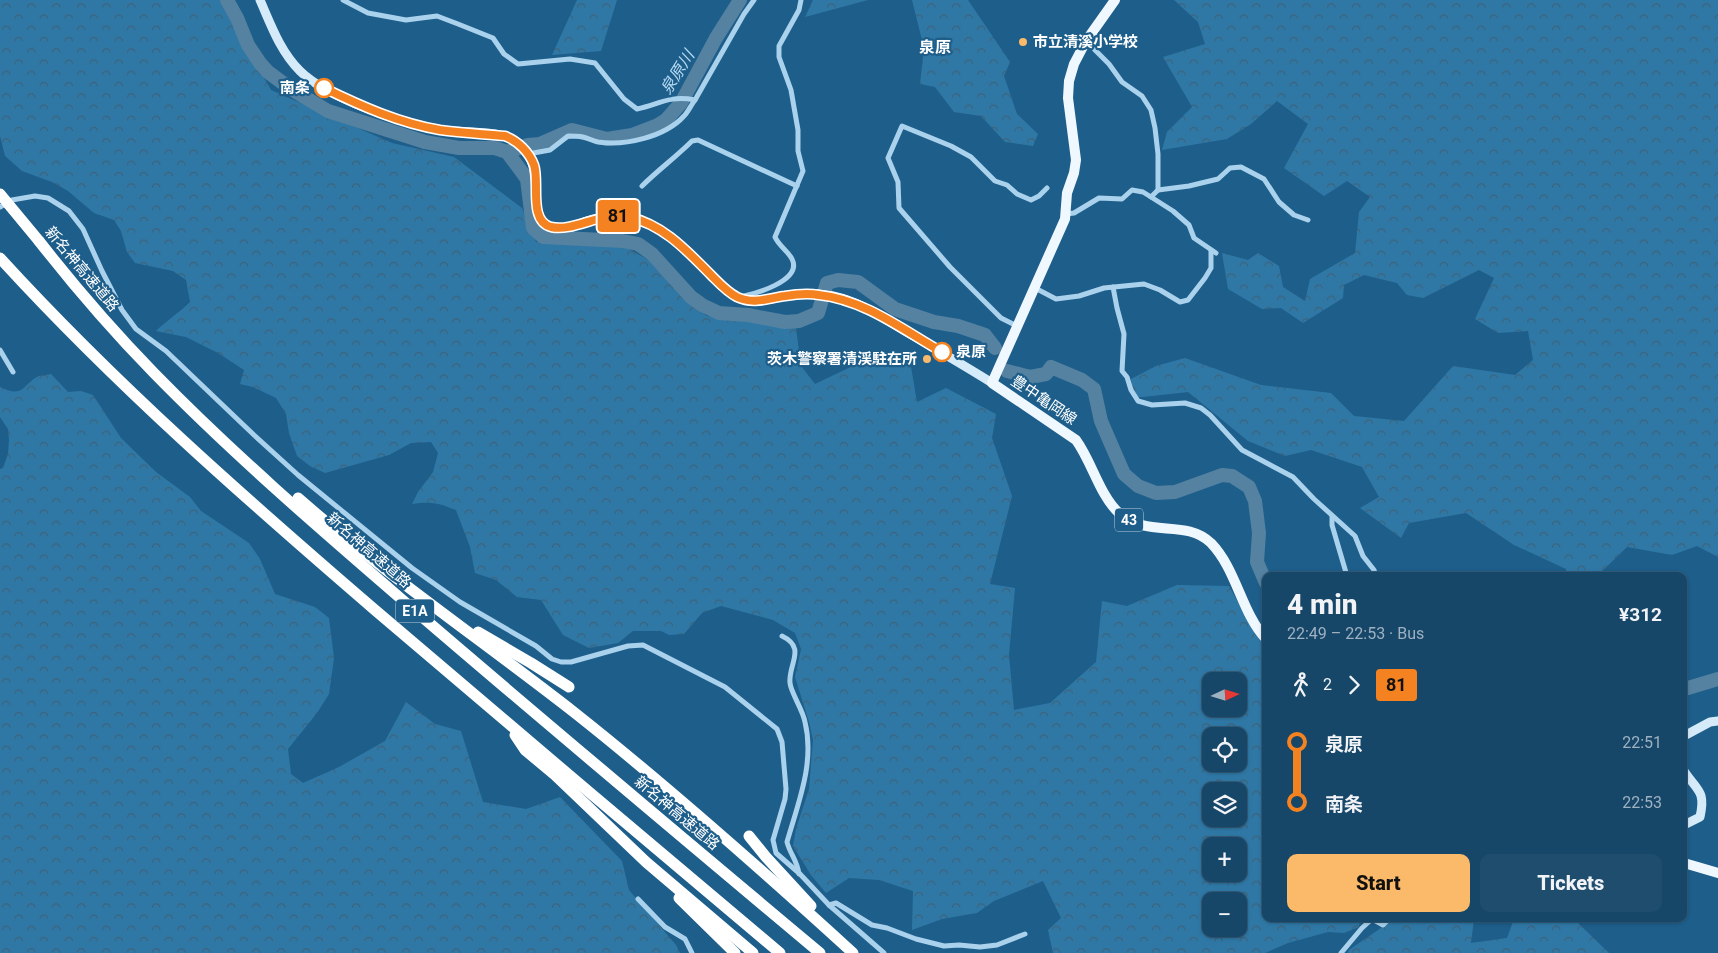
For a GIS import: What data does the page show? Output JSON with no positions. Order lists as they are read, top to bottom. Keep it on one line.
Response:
{"streets":{"highway":["新名神高速道路","E1A"],"main road":["豊中亀岡線","43"]},"districts":["泉原"],"water":["泉原川"],"places":["市立清溪小学校","南条","泉原","茨木警察署清渓駐在所"],"lines":["bus line 81"],"north":"right","page":{"on_map":"81","heading":["4 min","22:49 – 22:53 · Bus","¥312"],"legs":["2","81"],"map_buttons":["+","−"],"list":[{"name":"泉原","value":"22:51"},{"name":"南条","value":"22:53"}],"buttons":["Start","Tickets"]}}
